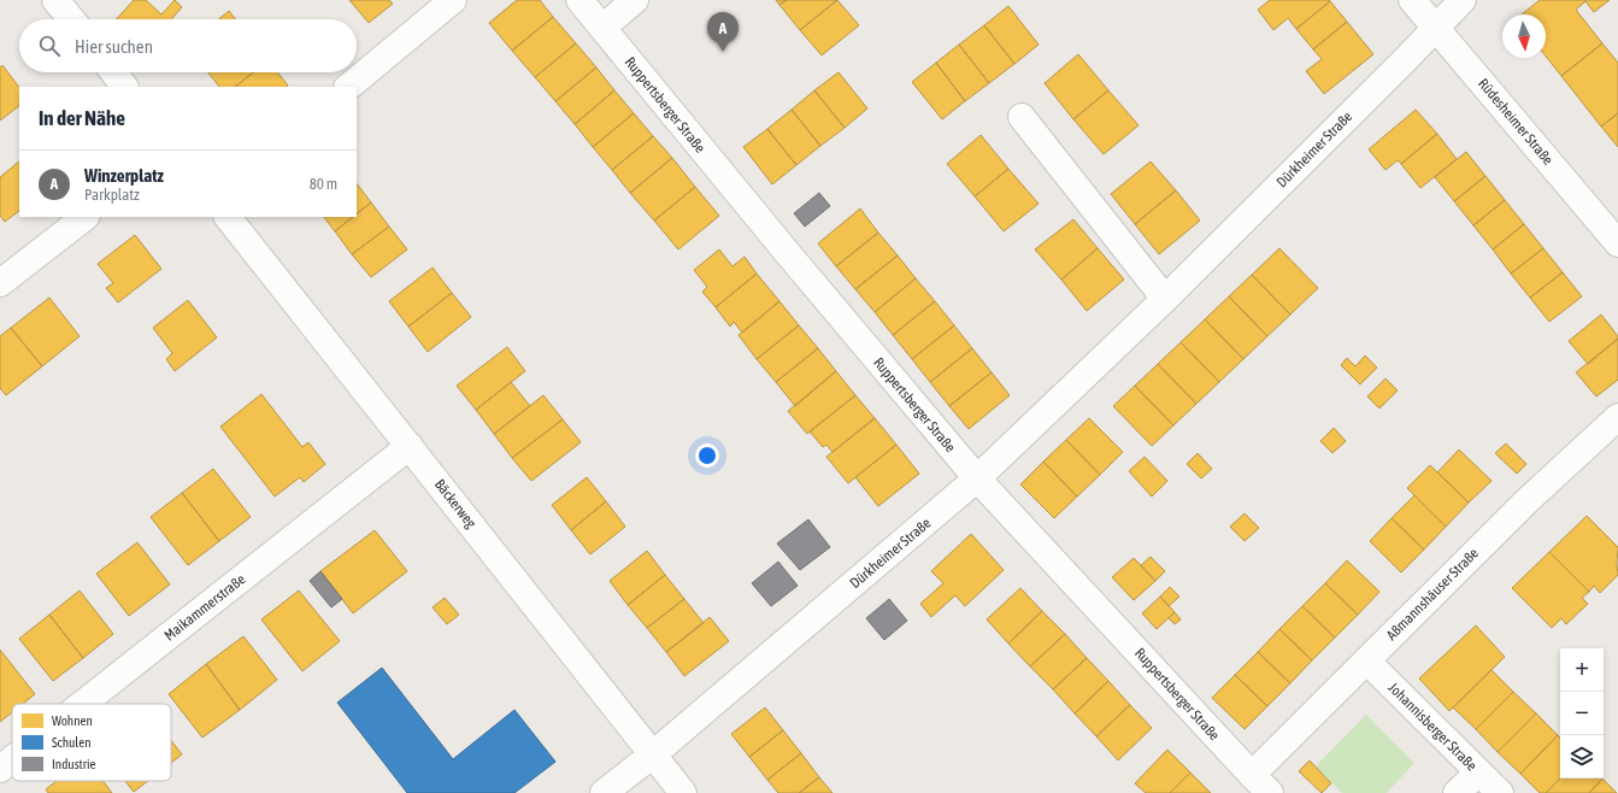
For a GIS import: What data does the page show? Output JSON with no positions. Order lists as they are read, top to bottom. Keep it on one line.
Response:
{"streets":{"street":["Ruppertsberger Straße","Rüdesheimer Straße","Dürkheimer Straße","Bäckerweg","Aßmannshäuser Straße","Maikammerstraße","Johannisberger Straße"]},"crossings":[["Ruppertsberger Straße","Dürkheimer Straße"],["Ruppertsberger Straße","Aßmannshäuser Straße"],["Rüdesheimer Straße","Dürkheimer Straße"],["Dürkheimer Straße","Bäckerweg"],["Bäckerweg","Maikammerstraße"],["Aßmannshäuser Straße","Johannisberger Straße"]],"legend":["Wohnen","Schulen","Industrie"],"north":"bottom","page":{"pins":"A","search":"Hier suchen","heading":"In der Nähe","list":[{"mark":"A","name":"Winzerplatz","note":"Parkplatz","value":"80 m"}],"map_buttons":["+","−"]}}
